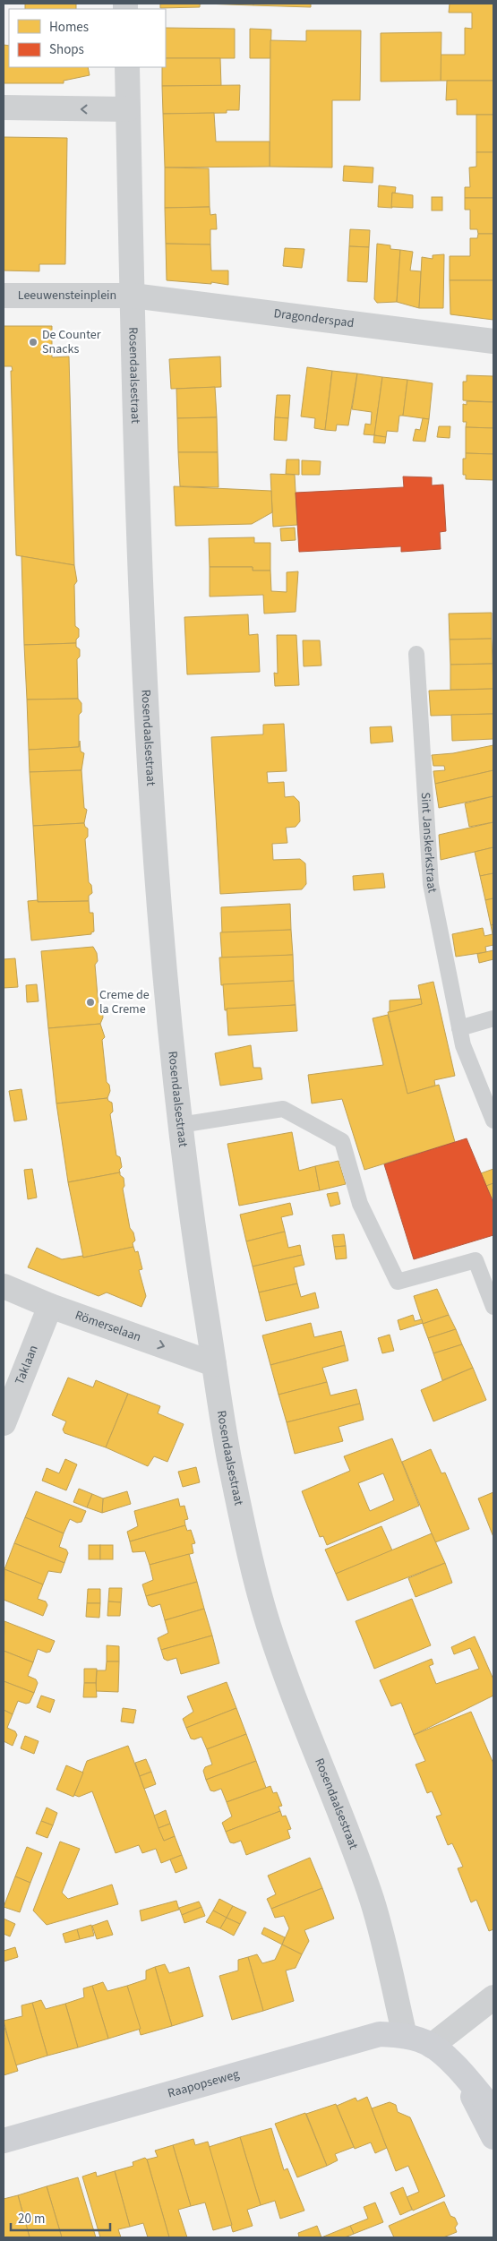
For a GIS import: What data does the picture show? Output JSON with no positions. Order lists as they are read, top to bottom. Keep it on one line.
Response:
{"streets":{"street":["Leeuwensteinplein","Dragonderspad","Rosendaalsestraat","Römerselaan","Taklaan","Raapopseweg"],"lane":["Sint Janskerkstraat"]},"crossings":[["Leeuwensteinplein","Dragonderspad"],["Leeuwensteinplein","Rosendaalsestraat"],["Dragonderspad","Rosendaalsestraat"],["Rosendaalsestraat","Römerselaan"],["Rosendaalsestraat","Raapopseweg"],["Römerselaan","Taklaan"]],"one_way":["Römerselaan"],"places":["De Counter Snacks","Creme de la Creme"],"legend":["Homes","Shops"],"scale_bar":"20 m"}
